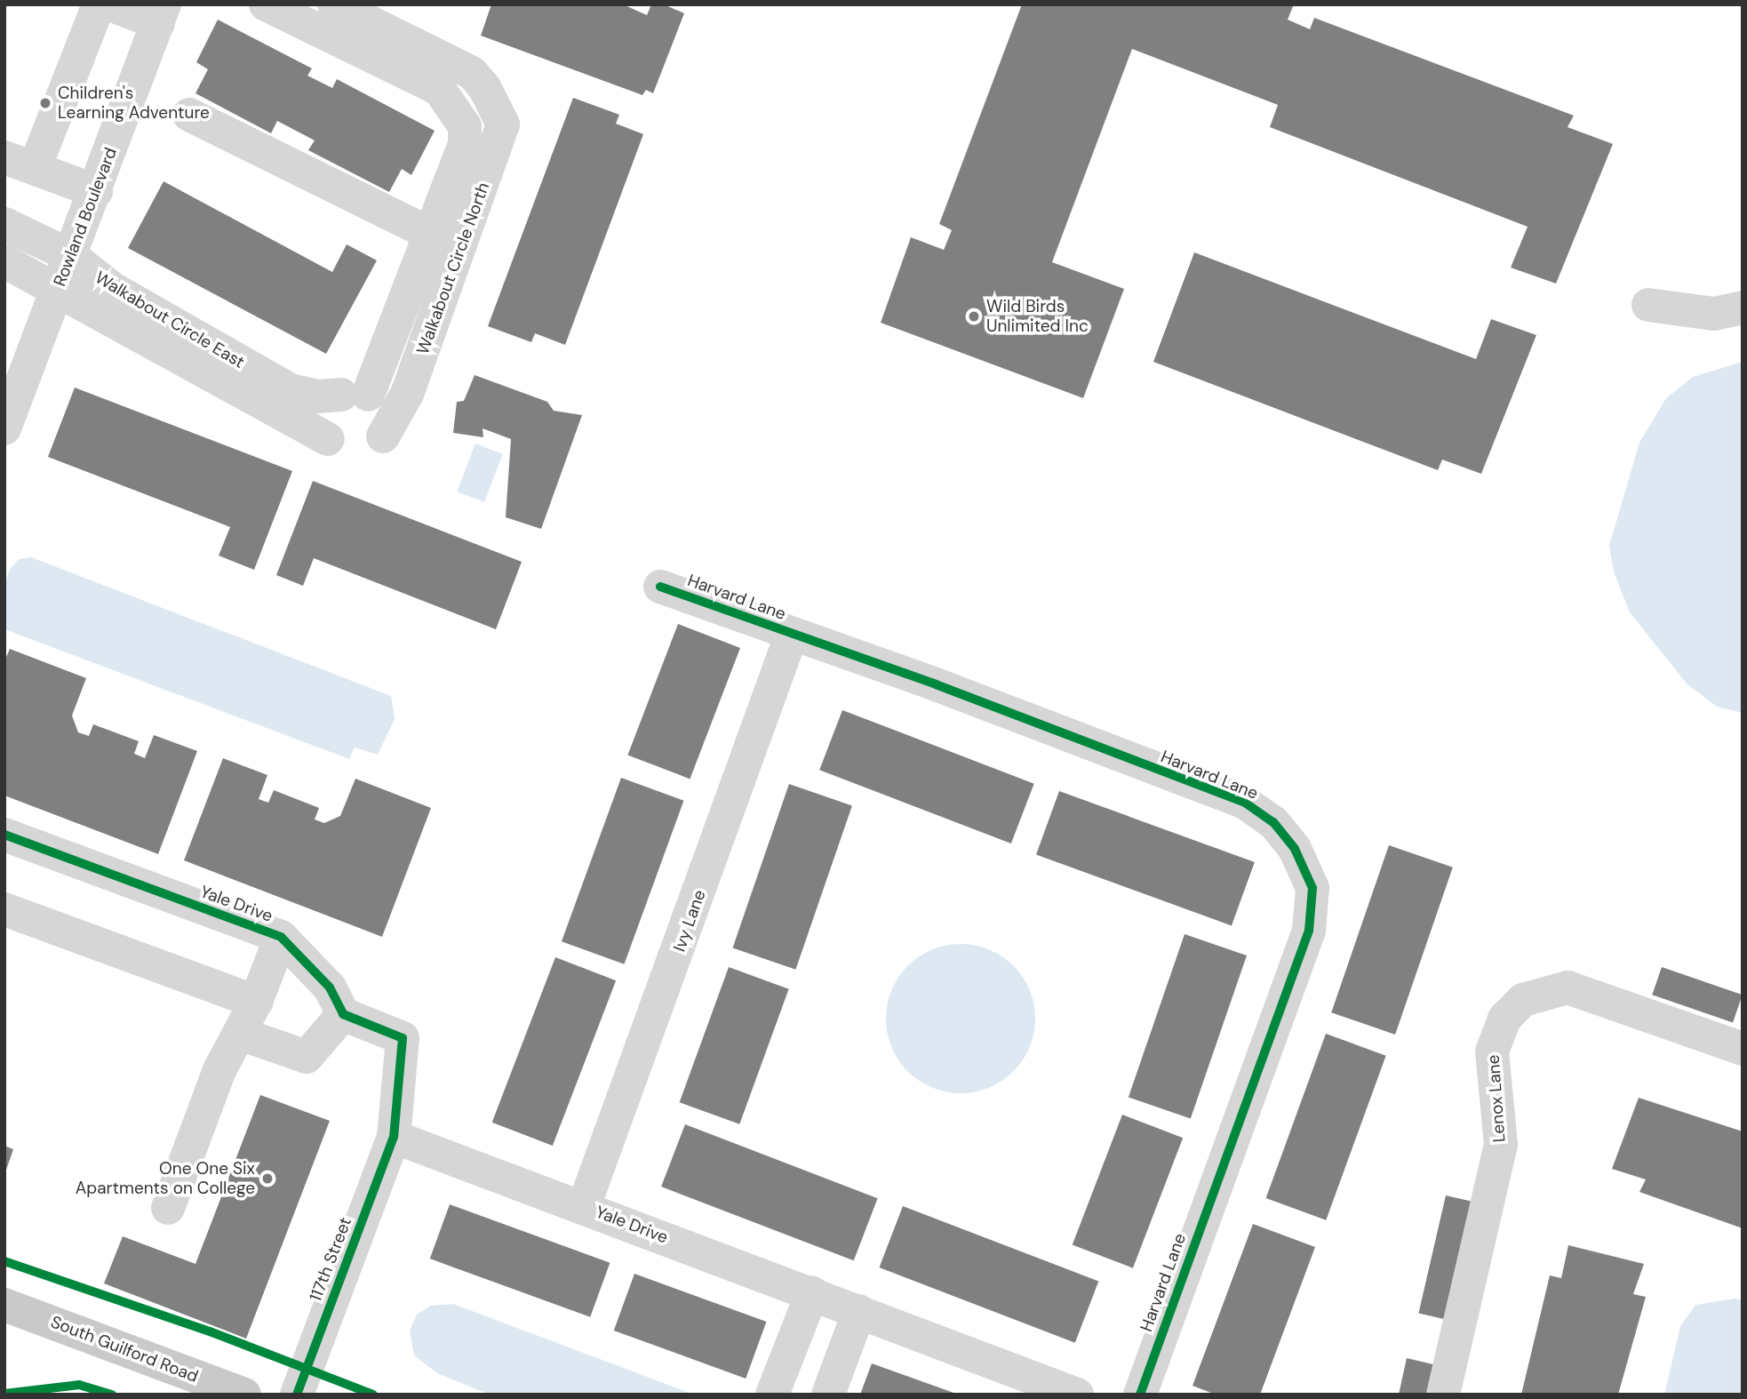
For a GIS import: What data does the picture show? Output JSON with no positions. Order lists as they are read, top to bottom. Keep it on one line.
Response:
{"streets":{"main road":["South Guilford Road"],"street":["Rowland Boulevard","Walkabout Circle North","Walkabout Circle East","Harvard Lane","Yale Drive","Ivy Lane","Lenox Lane","117th Street"]},"crossings":[["Rowland Boulevard","Walkabout Circle East"],["Walkabout Circle North","Walkabout Circle East"],["Harvard Lane","Ivy Lane"],["Yale Drive","Ivy Lane"],["Yale Drive","117th Street"]],"places":["Children's Learning Adventure","Wild Birds Unlimited Inc","One One Six Apartments on College"]}
